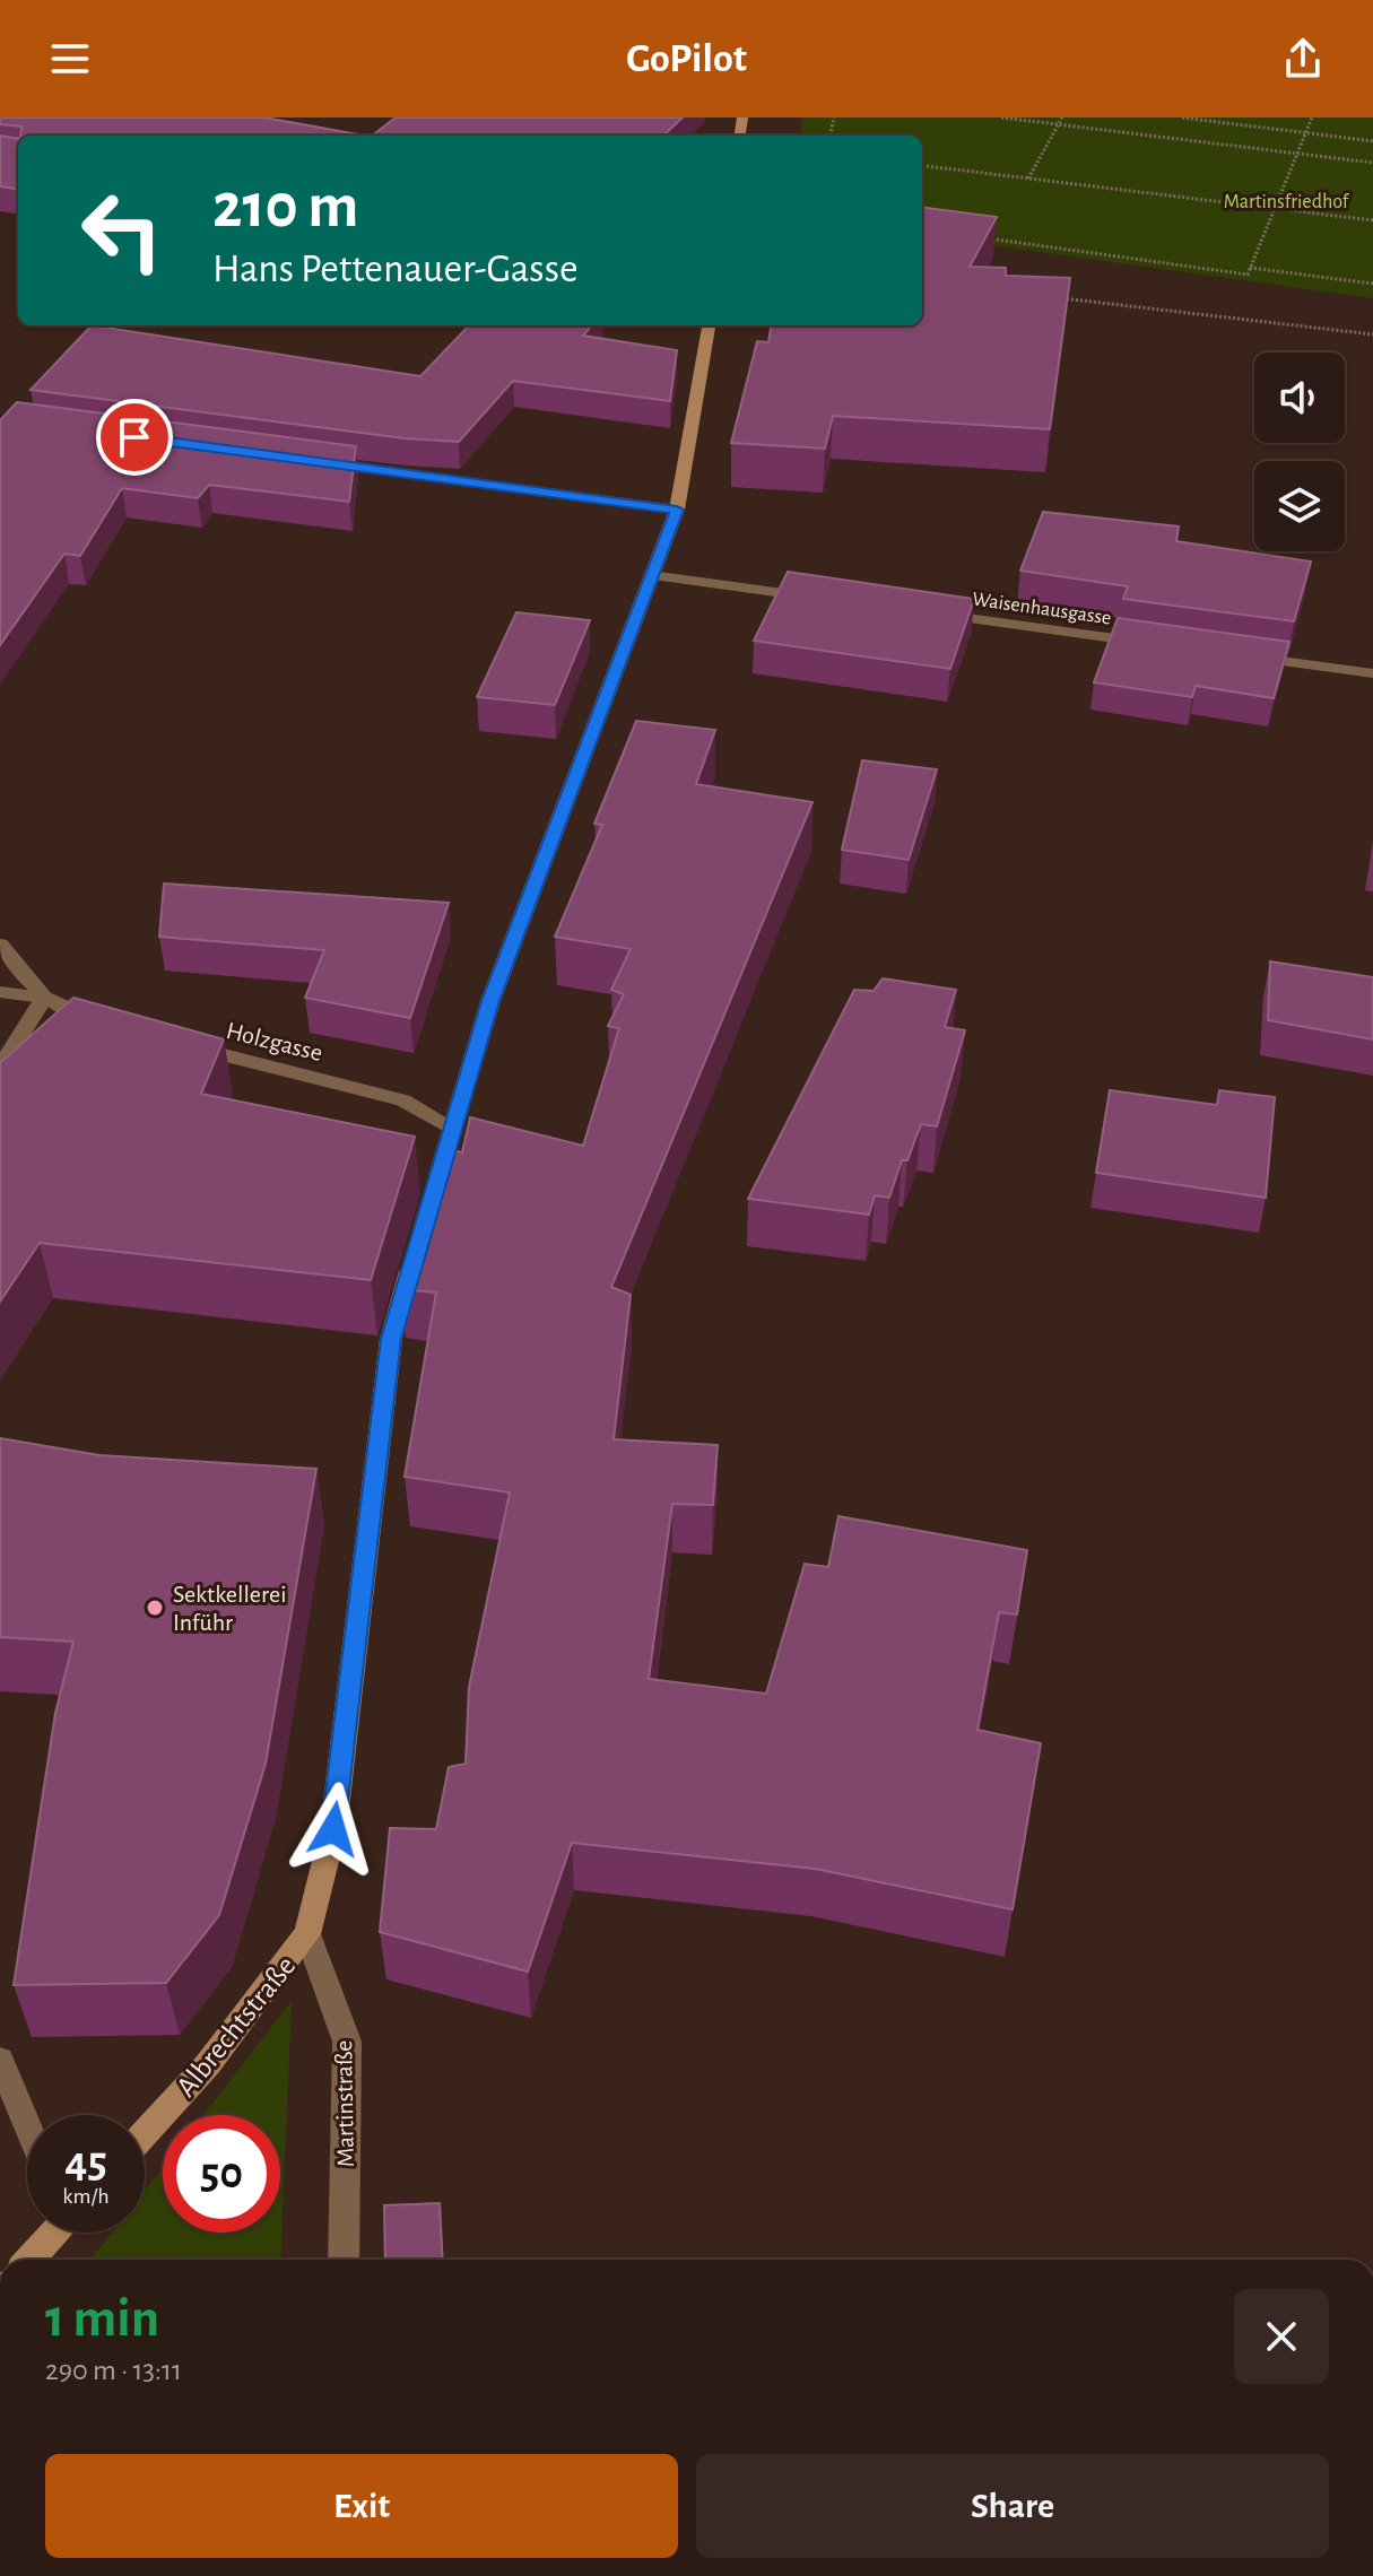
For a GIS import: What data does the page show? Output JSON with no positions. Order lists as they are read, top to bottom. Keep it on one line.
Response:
{"streets":{"main road":["Albrechtstraße"],"street":["Waisenhausgasse","Holzgasse","Martinstraße"]},"crossings":[["Albrechtstraße","Martinstraße"]],"parks":["Martinsfriedhof"],"places":["Sektkellerei Inführ"],"page":{"header":"GoPilot","turn":["210 m","Hans Pettenauer-Gasse"],"speed":"45 km/h","limit":"50","heading":["1 min","290 m · 13:11"],"buttons":["Exit","Share"]}}
